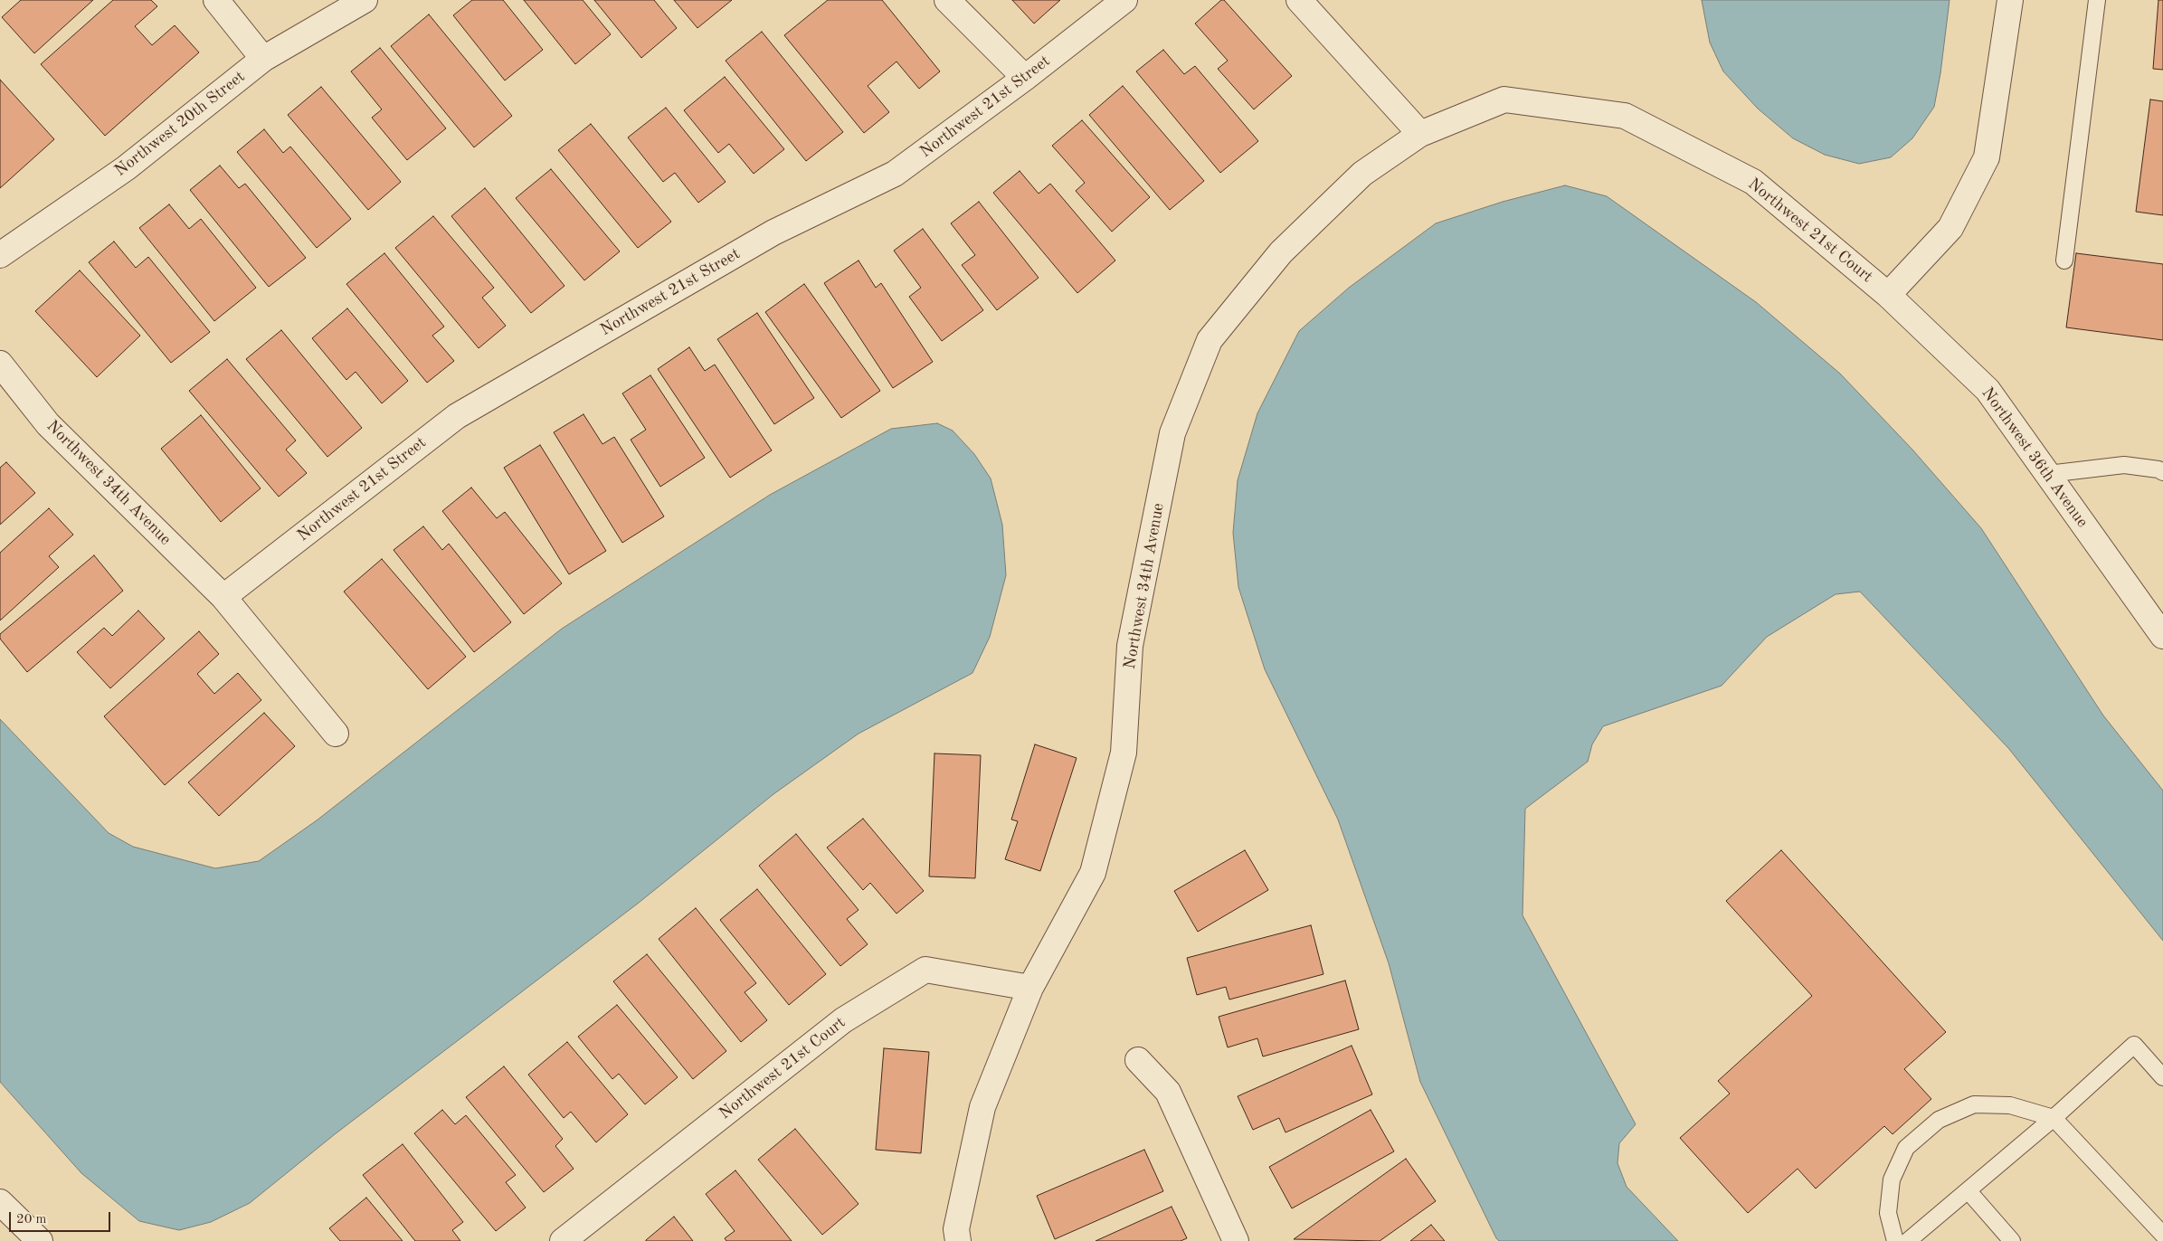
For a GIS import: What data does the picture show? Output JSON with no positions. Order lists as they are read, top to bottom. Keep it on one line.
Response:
{"streets":{"street":["Northwest 21st Street","Northwest 20th Street","Northwest 21st Court","Northwest 36th Avenue","Northwest 34th Avenue"]},"crossings":[["Northwest 21st Street","Northwest 34th Avenue"],["Northwest 21st Court","Northwest 36th Avenue"],["Northwest 21st Court","Northwest 34th Avenue"]],"scale_bar":"20 m"}
